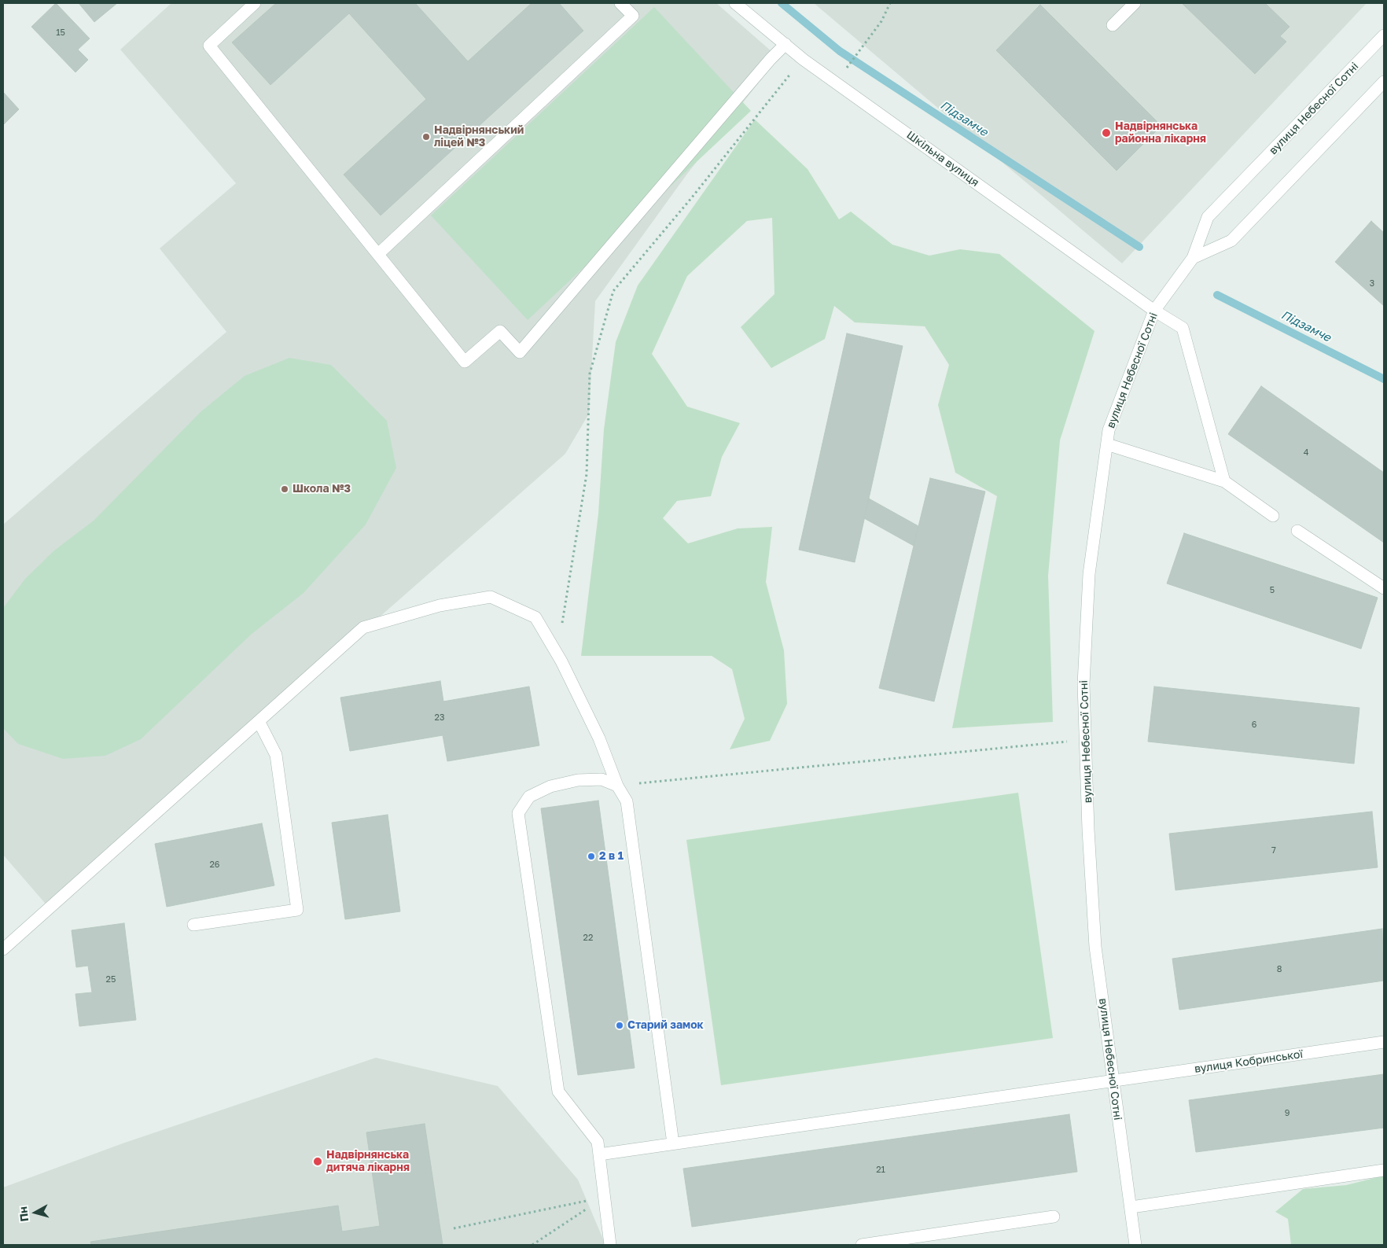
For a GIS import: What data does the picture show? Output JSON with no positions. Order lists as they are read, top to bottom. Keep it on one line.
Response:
{"streets":{"street":["вулиця Небесної Сотні","Шкільна вулиця","вулиця Кобринської"]},"crossings":[["вулиця Небесної Сотні","Шкільна вулиця"],["вулиця Небесної Сотні","вулиця Кобринської"]],"water":["Підзамче"],"places":["Надвірнянська районна лікарня","Надвірнянський ліцей №3","Школа №3","2 в 1","Старий замок","Надвірнянська дитяча лікарня"],"house_numbers":["15","3","4","5","23","6","7","26","22","8","25","9","21"],"north":"left"}
